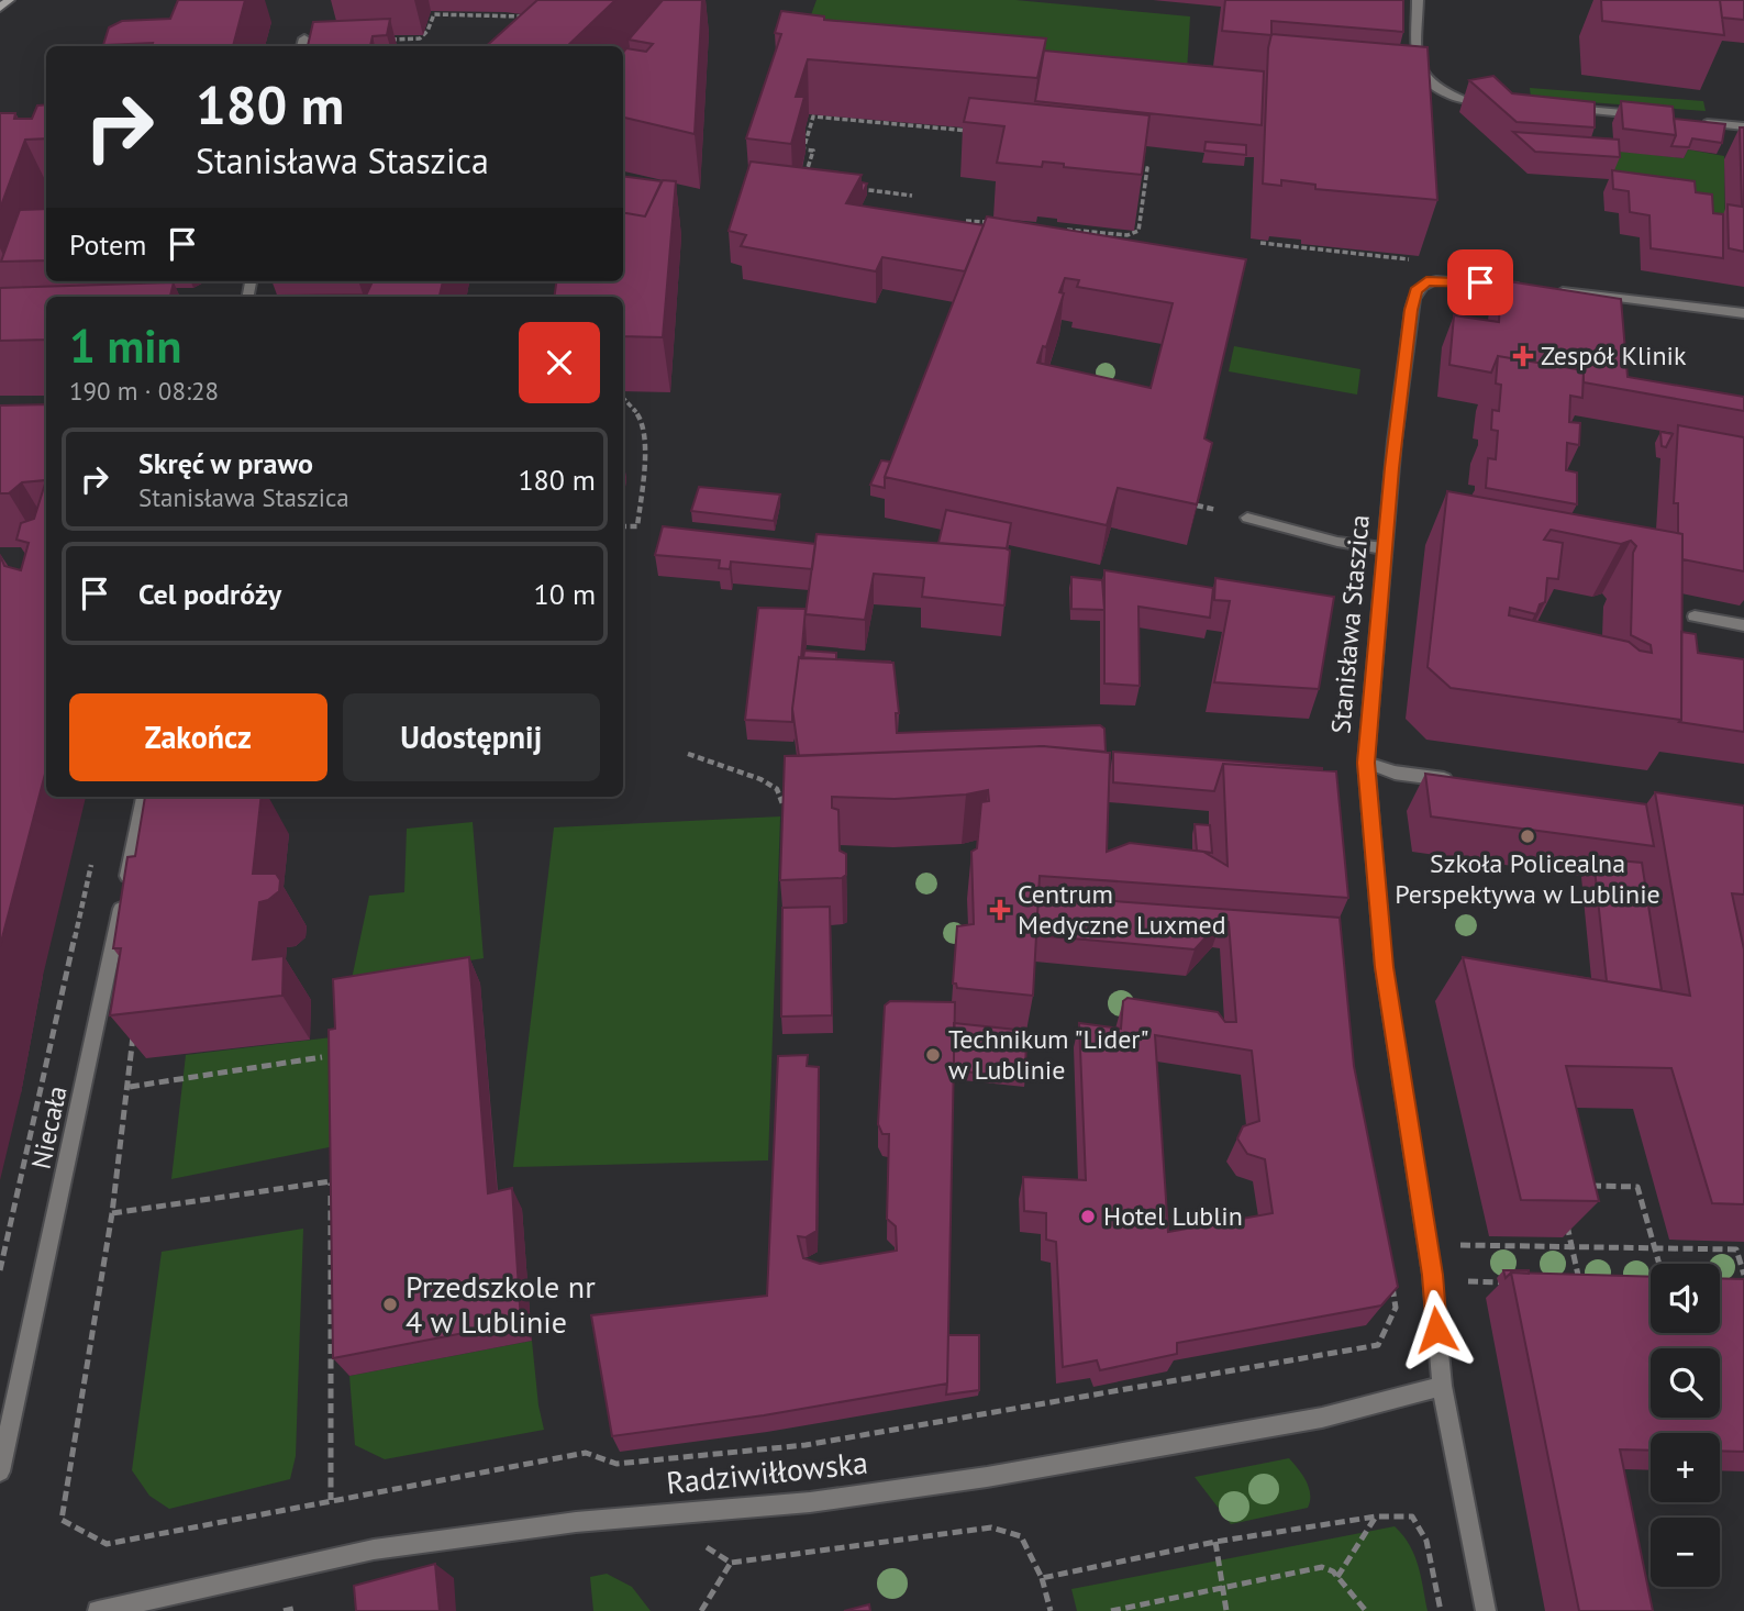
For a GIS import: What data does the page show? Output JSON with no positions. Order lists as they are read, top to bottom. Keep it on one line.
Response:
{"streets":{"street":["Stanisława Staszica","Niecała","Radziwiłłowska"]},"crossings":[["Stanisława Staszica","Radziwiłłowska"]],"places":{"health":["Zespół Klinik","Centrum Medyczne Luxmed"],"other":["Szkoła Policealna Perspektywa w Lublinie","Technikum \"Lider\" w Lublinie","Hotel Lublin","Przedszkole nr 4 w Lublinie"]},"page":{"turn":["180 m","Stanisława Staszica"],"then":"Potem","heading":["1 min","190 m · 08:28"],"list":[{"name":"Skręć w prawo","note":"Stanisława Staszica","value":"180 m"},{"name":"Cel podróży","value":"10 m"}],"buttons":["Zakończ","Udostępnij"],"map_buttons":["+","−"]}}
